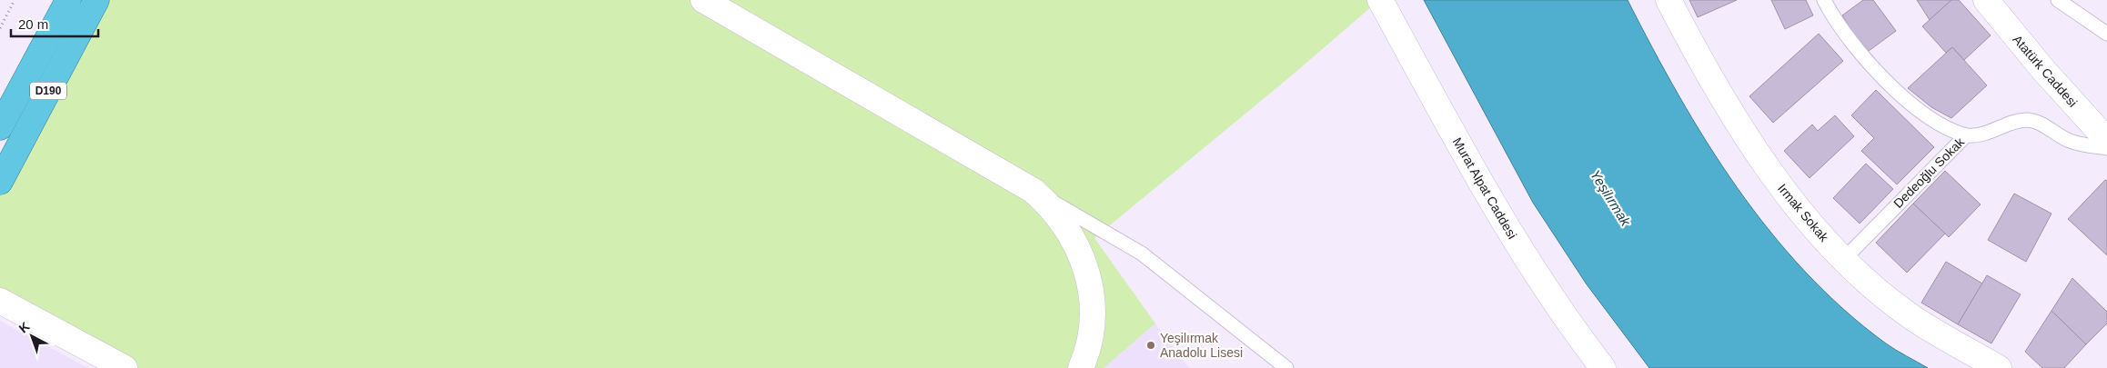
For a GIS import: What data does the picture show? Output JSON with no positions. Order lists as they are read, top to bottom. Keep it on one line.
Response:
{"streets":{"highway":["D190"],"street":["Atatürk Caddesi","Murat Alpat Caddesi","Irmak Sokak"],"lane":["Dedeoğlu Sokak"]},"crossings":[["Dedeoğlu Sokak","Irmak Sokak"]],"water":["Yeşilırmak"],"places":["Yeşilırmak Anadolu Lisesi"],"scale_bar":"20 m","north":"top left"}
